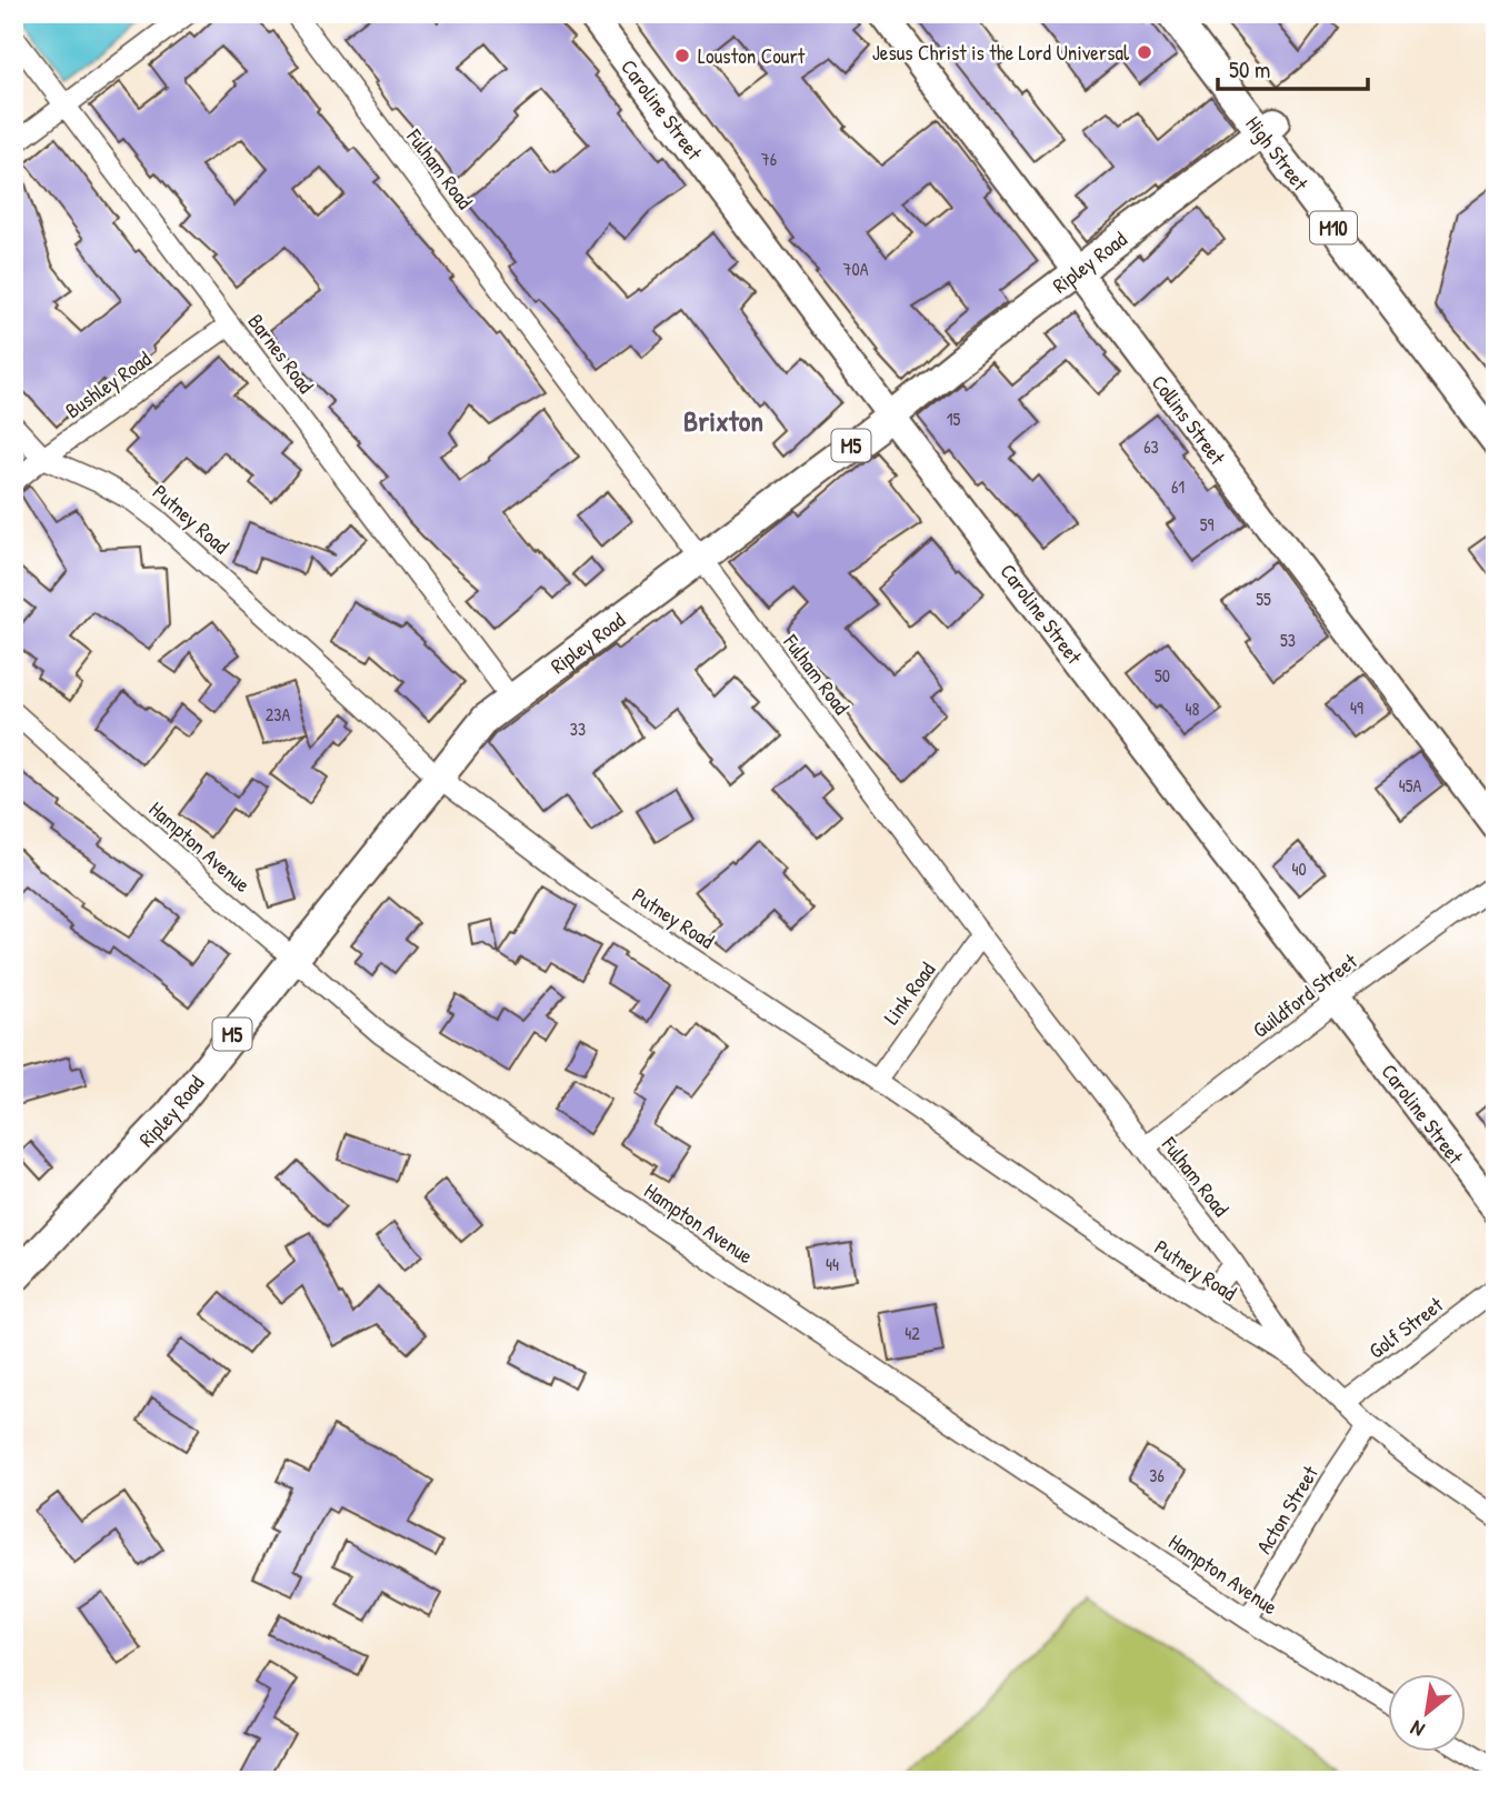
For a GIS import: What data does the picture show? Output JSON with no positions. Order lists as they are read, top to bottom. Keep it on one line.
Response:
{"streets":{"main road":["High Street","M10","Ripley Road","M5"],"street":["Caroline Street","Fulham Road","Barnes Road","Bushley Road","Collins Street","Putney Road","Hampton Avenue","Link Road","Guildford Street","Golf Street","Acton Street"]},"crossings":[["Caroline Street","Ripley Road"],["Caroline Street","Guildford Street"],["High Street","Ripley Road"],["Fulham Road","Ripley Road"],["Fulham Road","Putney Road"],["Fulham Road","Link Road"],["Fulham Road","Guildford Street"],["Ripley Road","Barnes Road"],["Ripley Road","Collins Street"],["Ripley Road","Putney Road"],["Ripley Road","Hampton Avenue"],["Barnes Road","Bushley Road"],["Bushley Road","Putney Road"],["Putney Road","Link Road"],["Putney Road","Golf Street"],["Hampton Avenue","Acton Street"]],"districts":["Brixton"],"places":["Jesus Christ is the Lord Universal","Louston Court"],"house_numbers":["76","70A","15","63","61","59","55","53","50","49","48","23A","33","45A","40","44","42","36"],"scale_bar":"50 m","north":"bottom left"}
